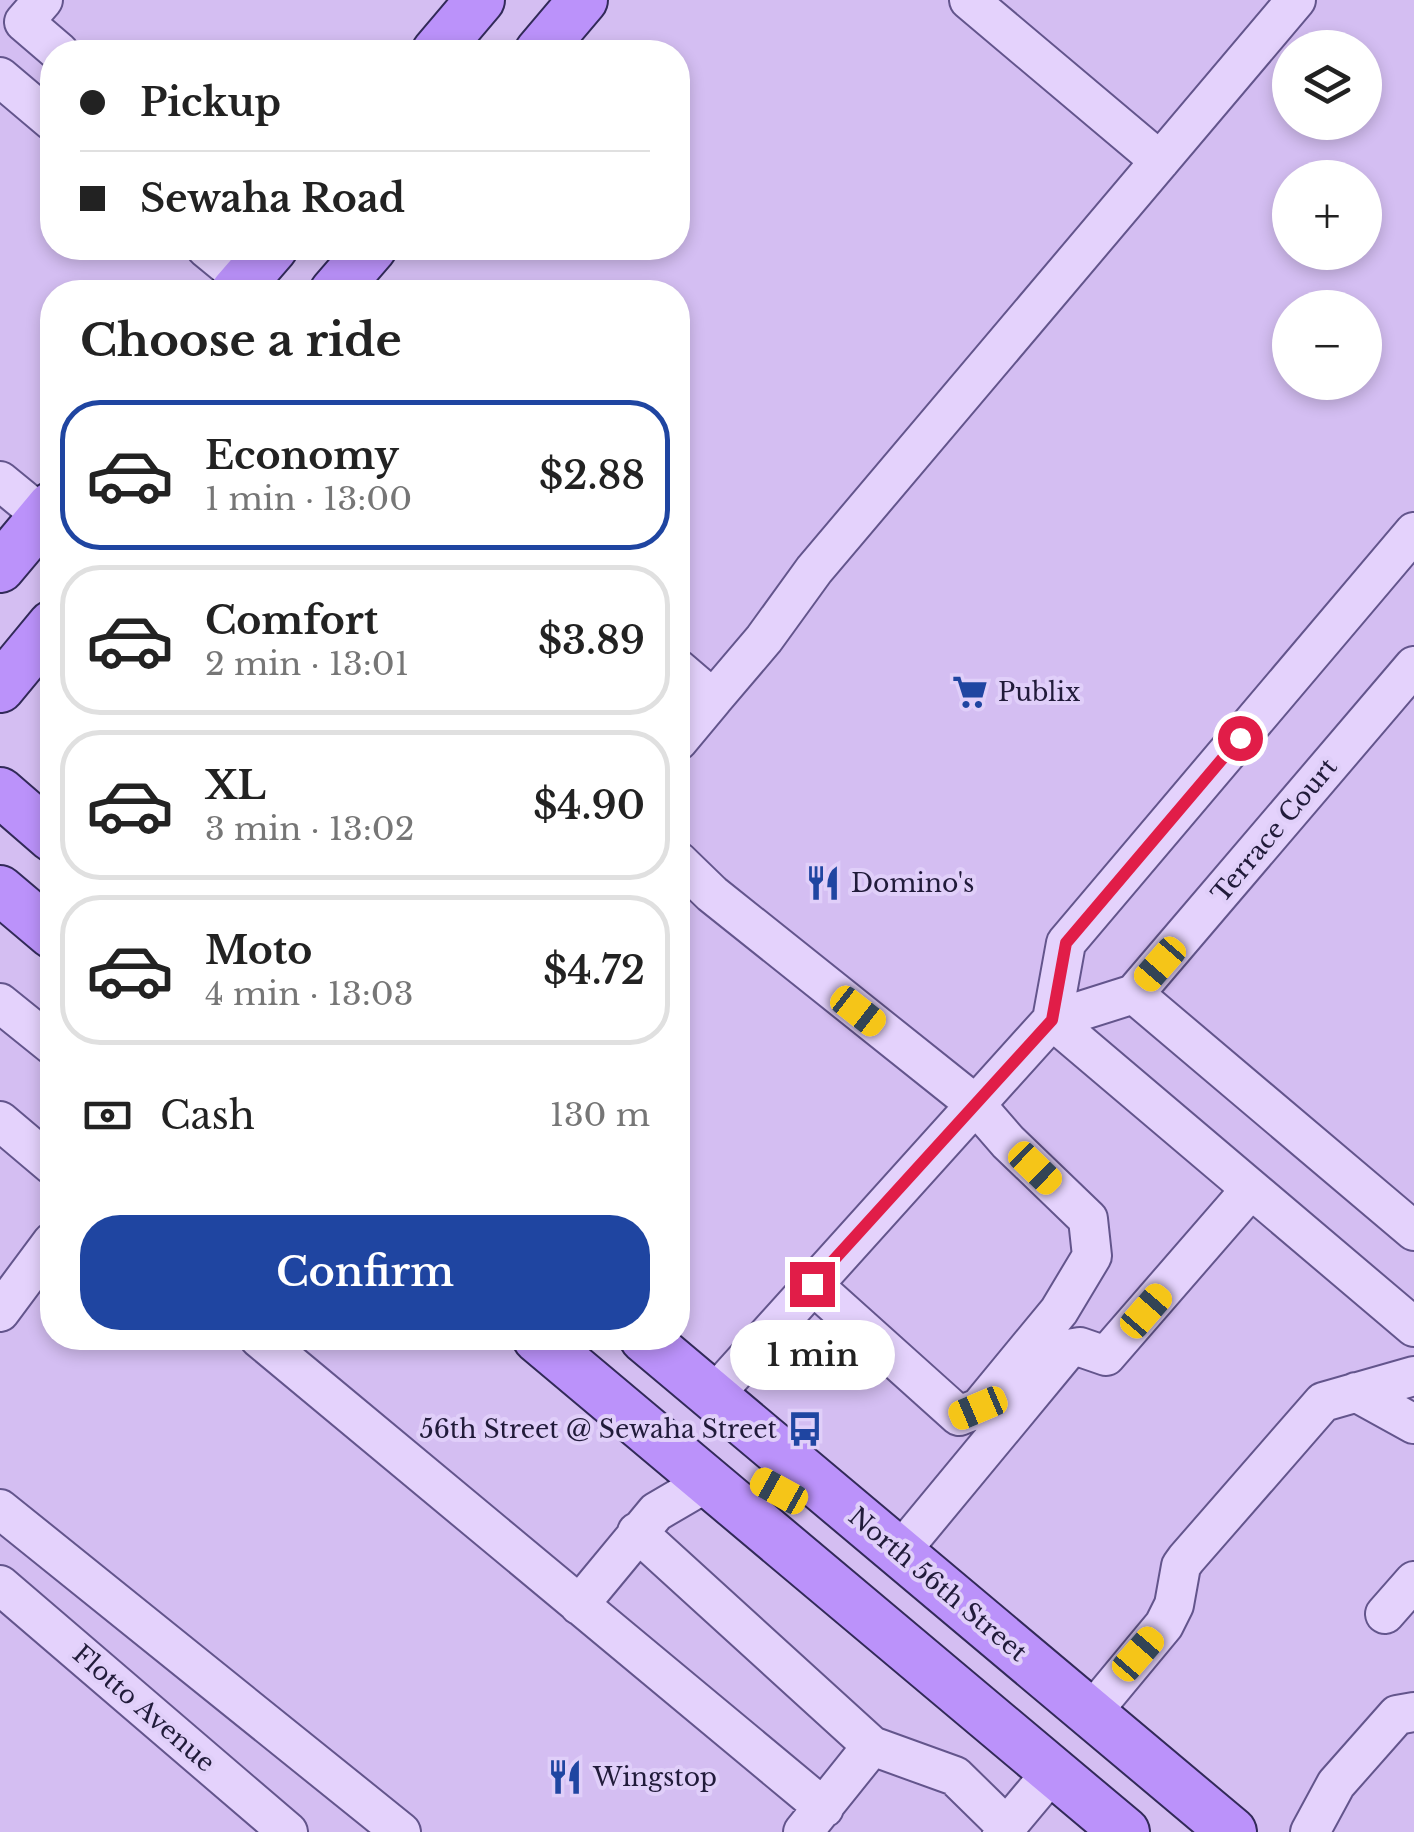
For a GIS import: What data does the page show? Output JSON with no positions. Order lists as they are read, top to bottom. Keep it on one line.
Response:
{"streets":{"main road":["North 56th Street"],"street":["Terrace Court","Flotto Avenue"]},"places":{"supermarket":["Publix"],"restaurant":["Domino's","Wingstop"],"bus stop":["56th Street @ Sewaha Street"]},"page":{"map_buttons":["+","−"],"banner":["Pickup","Sewaha Road"],"heading":"Choose a ride","list":[{"name":"Economy","note":"1 min · 13:00","value":"$2.88"},{"name":"Comfort","note":"2 min · 13:01","value":"$3.89"},{"name":"XL","note":"3 min · 13:02","value":"$4.90"},{"name":"Moto","note":"4 min · 13:03","value":"$4.72"}],"pay":["Cash","130 m"],"buttons":"Confirm","bubble":"1 min"}}
